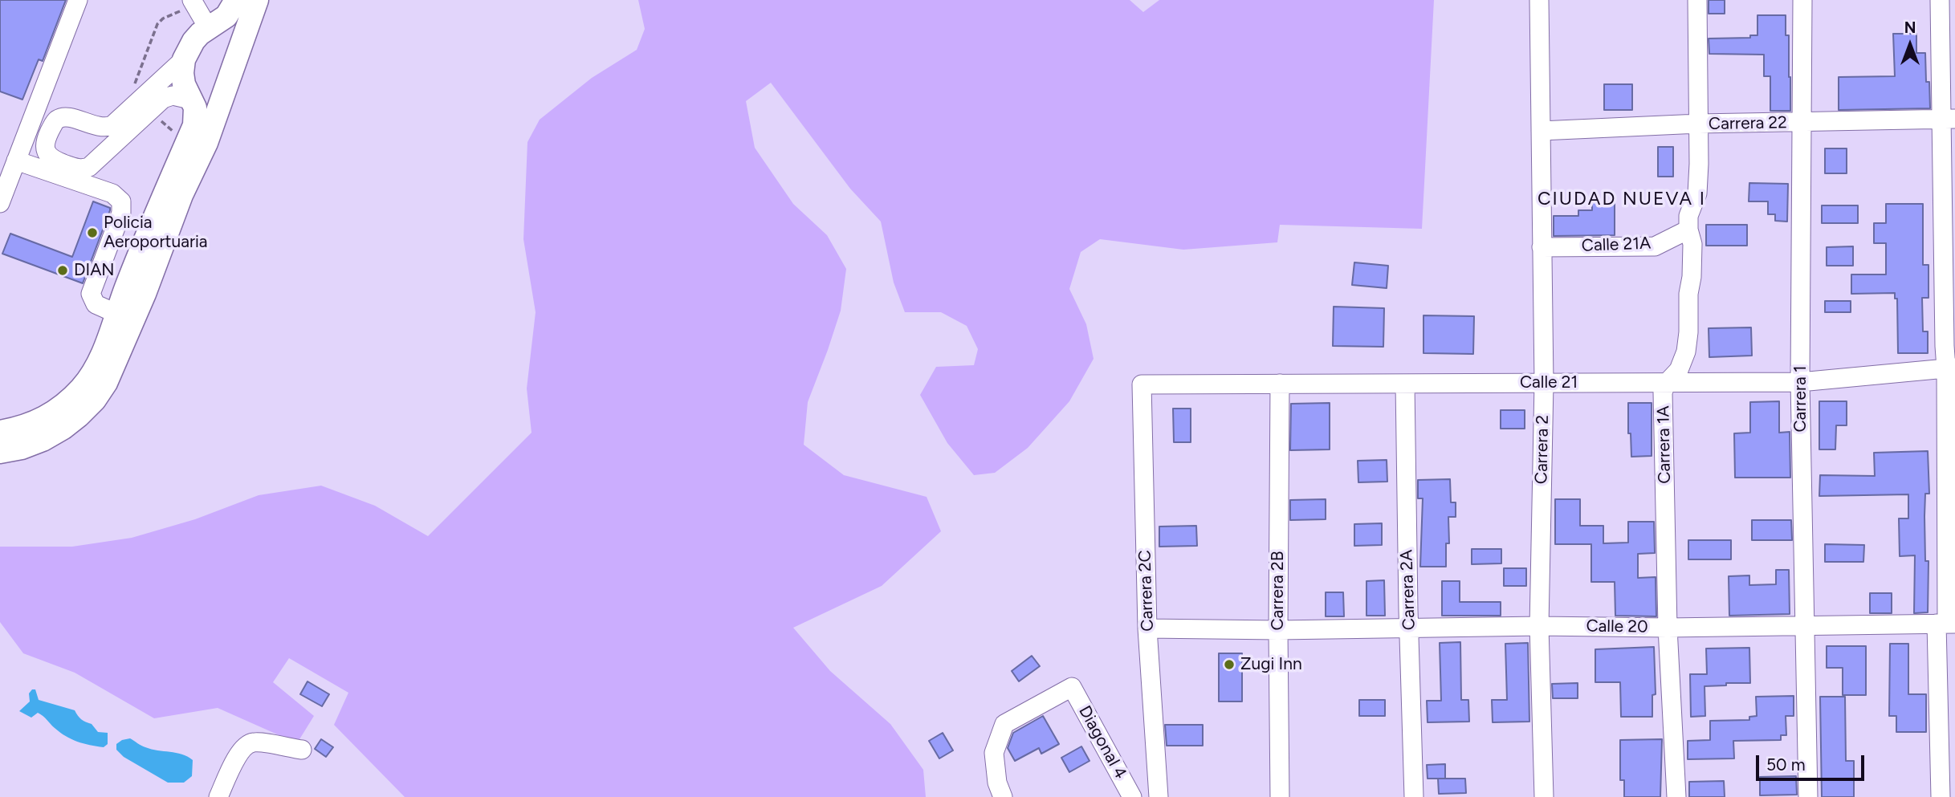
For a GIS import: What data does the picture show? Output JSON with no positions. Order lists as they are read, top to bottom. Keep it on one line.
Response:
{"streets":{"street":["Carrera 22","Calle 21A","Calle 21","Carrera 1","Carrera 1A","Carrera 2","Carrera 2A","Carrera 2C","Carrera 2B","Calle 20","Diagonal 4"]},"crossings":[["Carrera 22","Carrera 1"],["Carrera 22","Carrera 1A"],["Carrera 22","Carrera 2"],["Calle 21A","Carrera 1A"],["Calle 21A","Carrera 2"],["Calle 21","Carrera 1"],["Calle 21","Carrera 1A"],["Calle 21","Carrera 2"],["Calle 21","Carrera 2A"],["Calle 21","Carrera 2C"],["Calle 21","Carrera 2B"],["Carrera 1","Calle 20"],["Carrera 1A","Calle 20"],["Carrera 2","Calle 20"],["Carrera 2A","Calle 20"],["Carrera 2C","Calle 20"],["Carrera 2B","Calle 20"]],"districts":["CIUDAD NUEVA I"],"places":["Policia Aeroportuaria","DIAN","Zugi Inn"],"scale_bar":"50 m","north":"top"}
